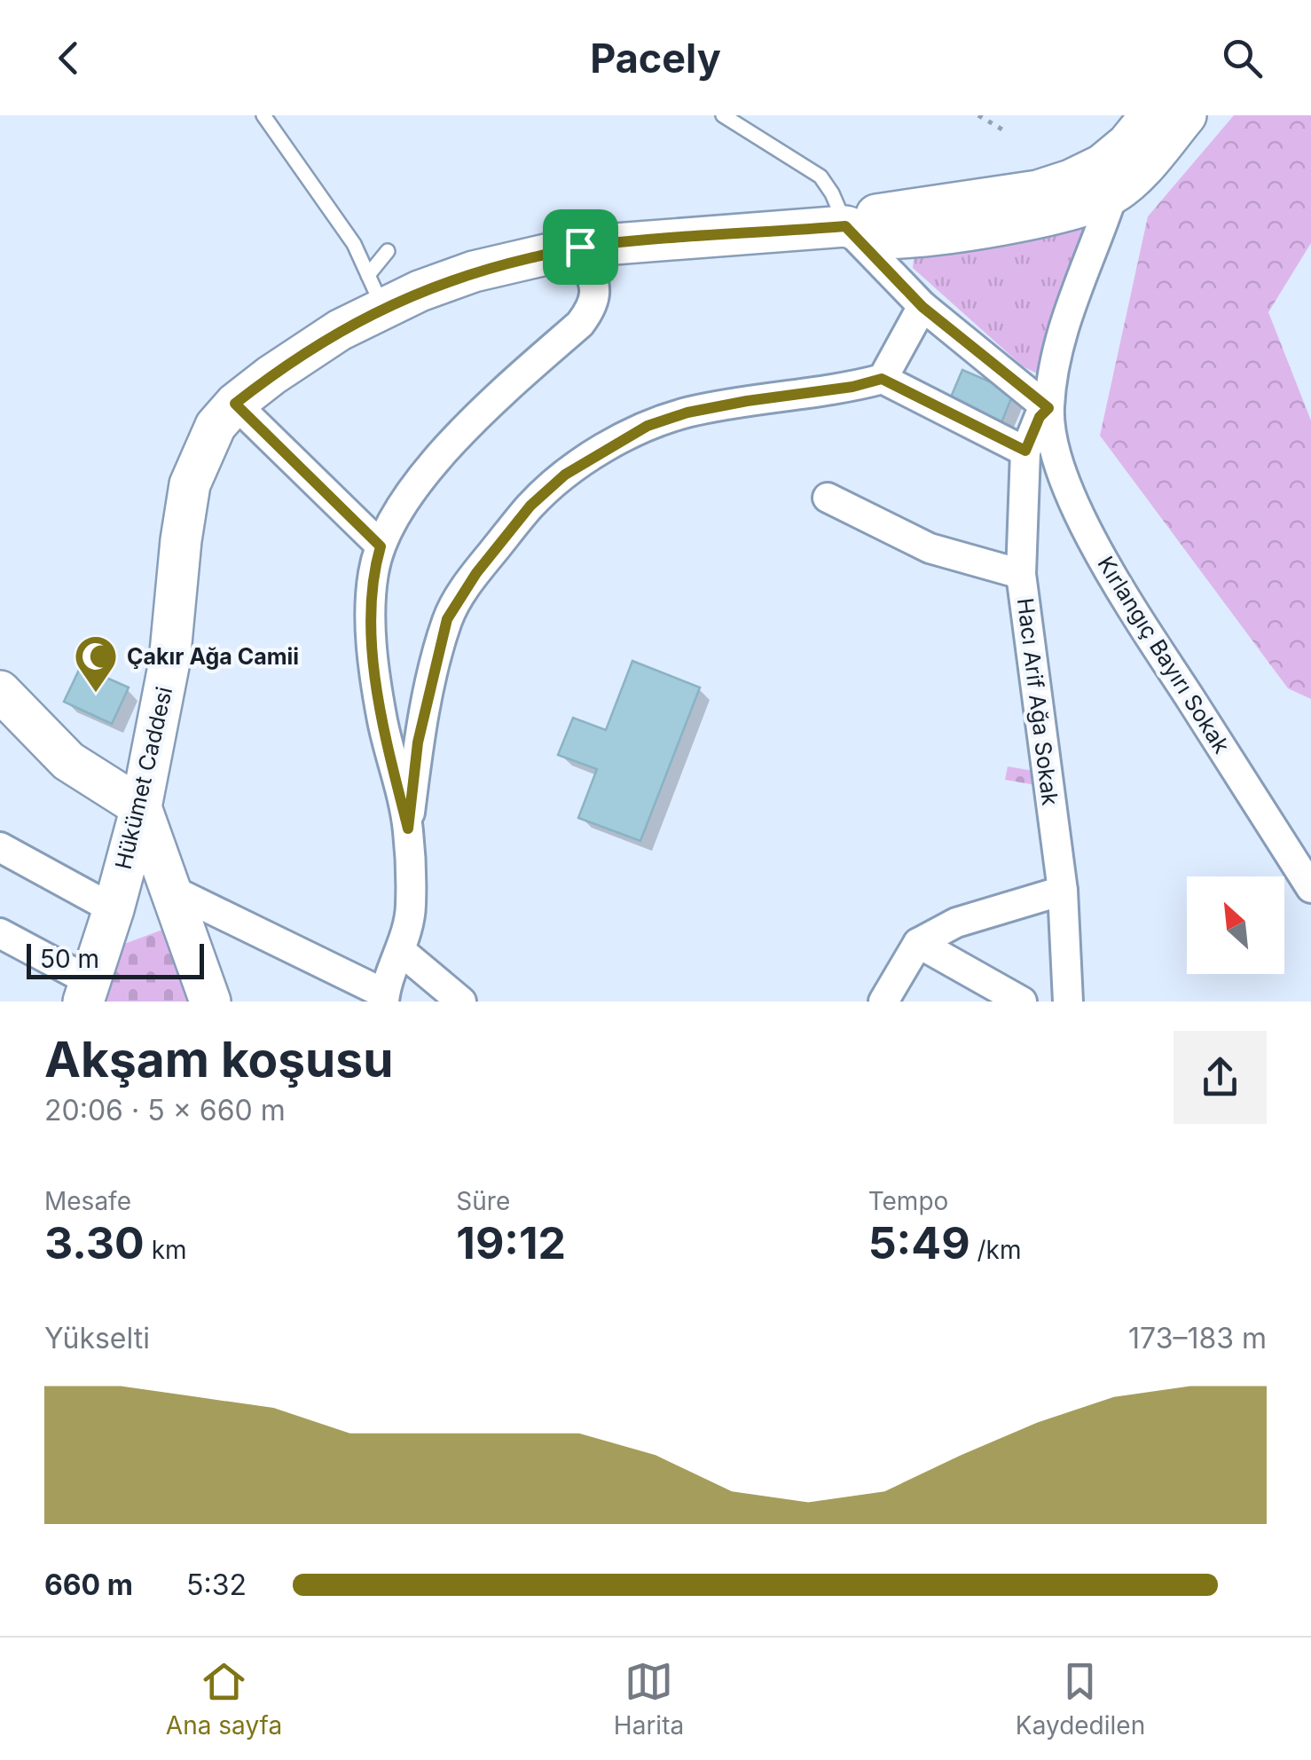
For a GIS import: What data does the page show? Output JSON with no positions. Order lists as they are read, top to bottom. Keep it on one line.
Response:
{"streets":{"main road":["Hükümet Caddesi"],"street":["Kırlangıç Bayırı Sokak","Hacı Arif Ağa Sokak"]},"crossings":[["Kırlangıç Bayırı Sokak","Hacı Arif Ağa Sokak"]],"places":{"mosque":["Çakır Ağa Camii"]},"scale_bar":"50 m","north":"top left","page":{"header":"Pacely","scale":"50 m","heading":["Akşam koşusu","20:06 · 5 × 660 m"],"stats":[["Mesafe","3.30 km"],["Süre","19:12"],["Tempo","5:49 /km"]],"chart":["Yükselti","173–183 m"],"list":[{"name":"660 m","note":"5:32"}],"tabs":["Ana sayfa","Harita","Kaydedilen"]}}
